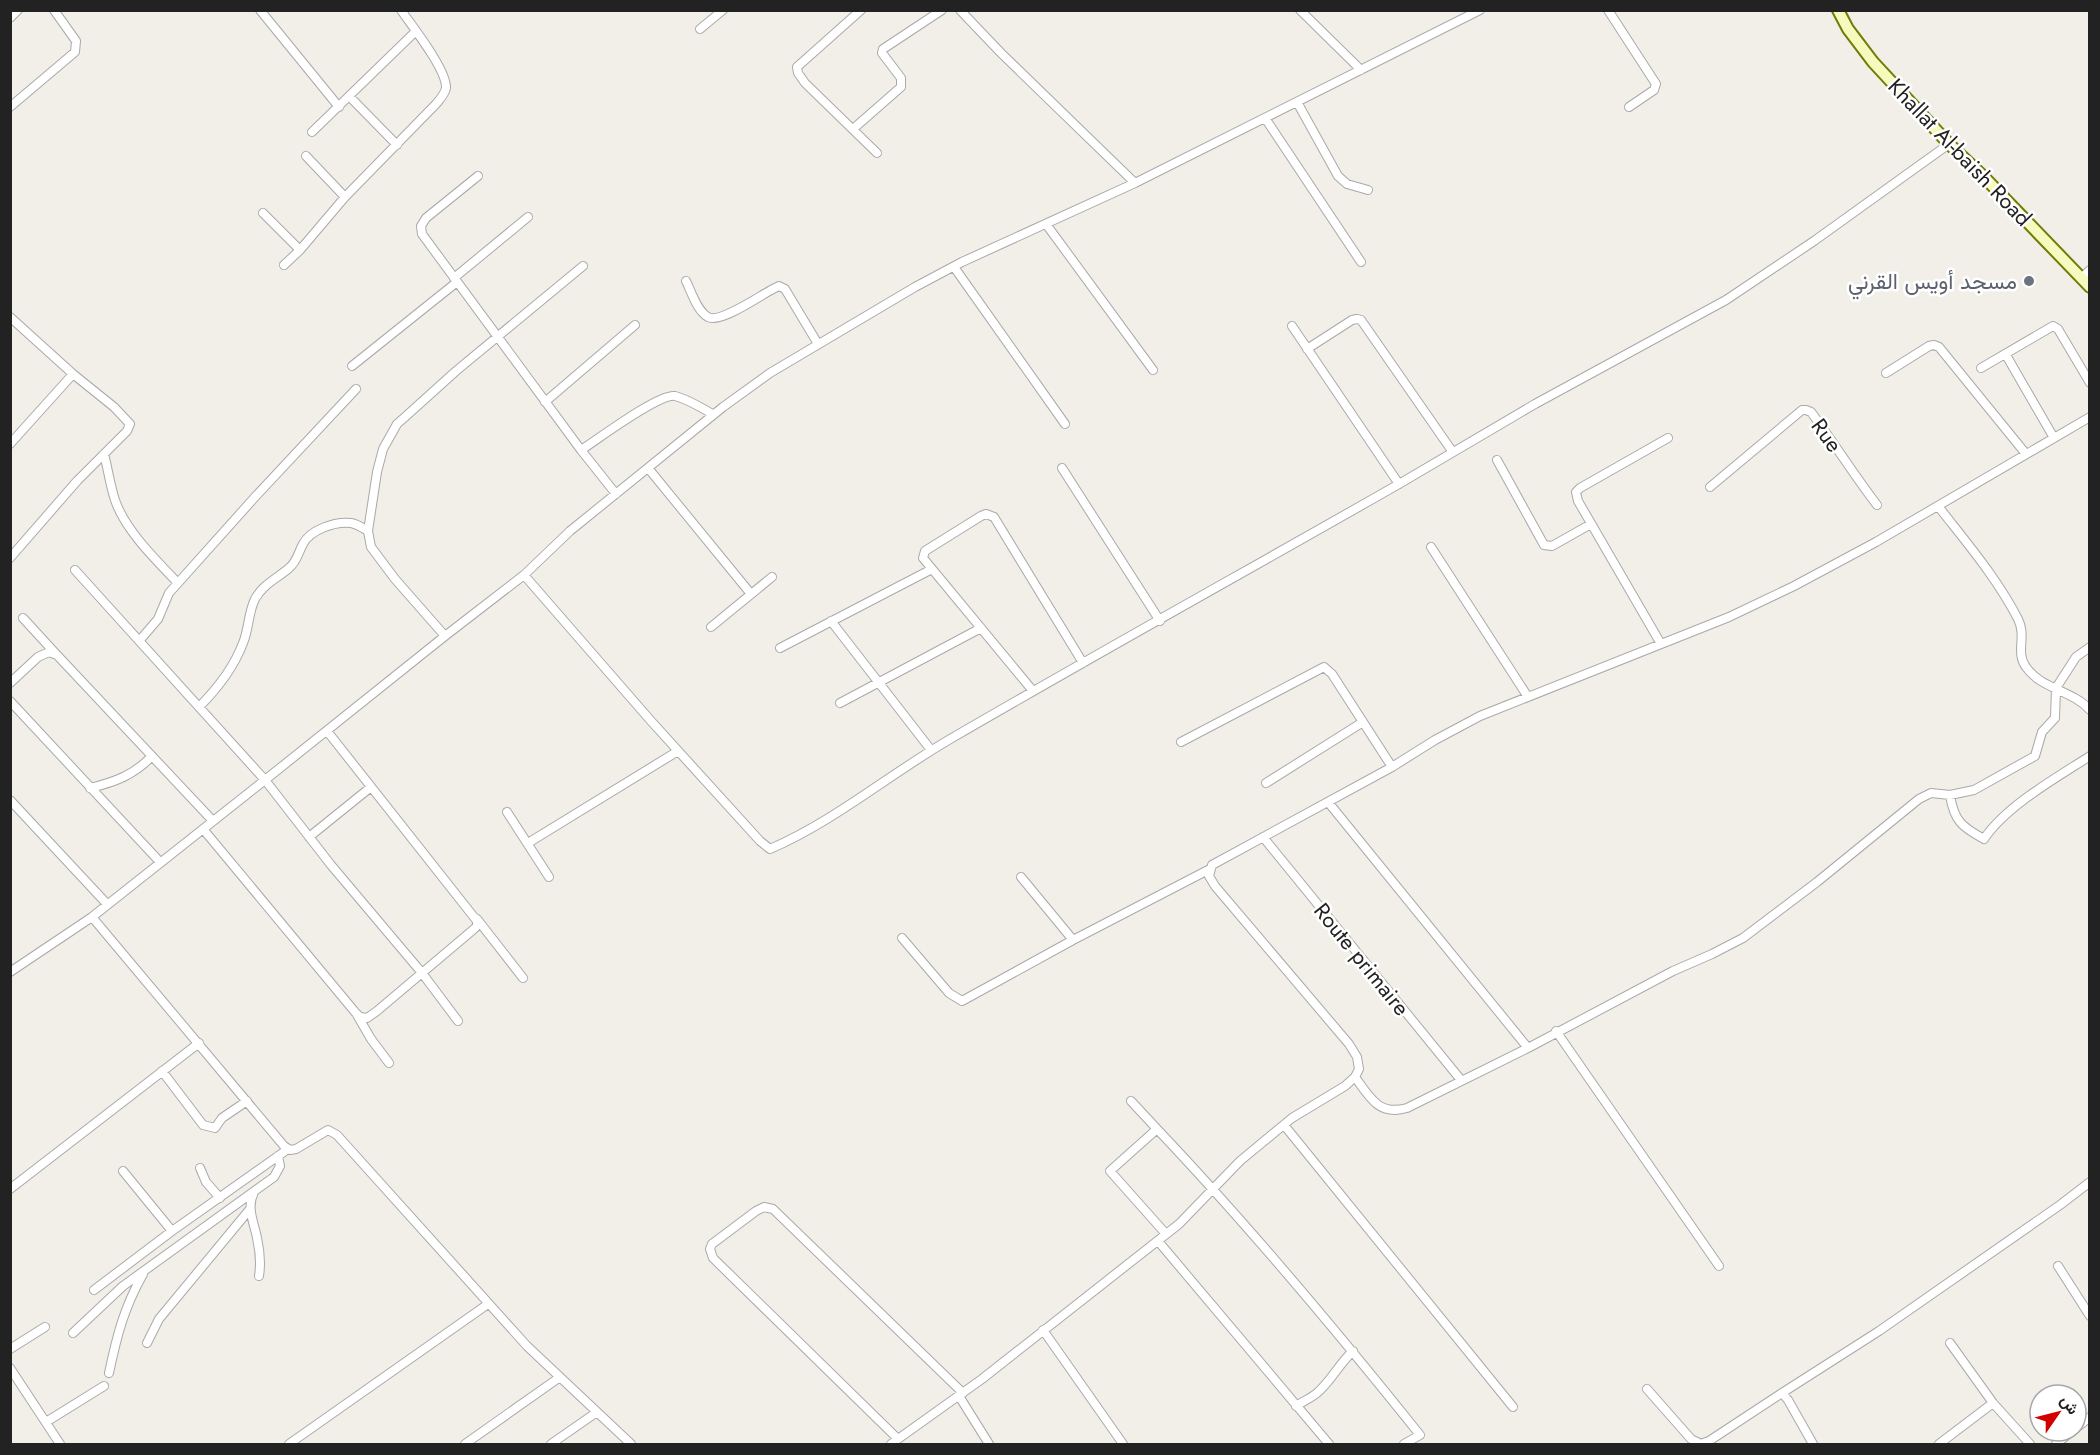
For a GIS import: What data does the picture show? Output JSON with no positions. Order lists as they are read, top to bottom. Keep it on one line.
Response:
{"streets":{"street":["Khallat Al-baish Road","Rue","Route primaire"]},"places":["مسجد أويس القرني"],"north":"top right"}
